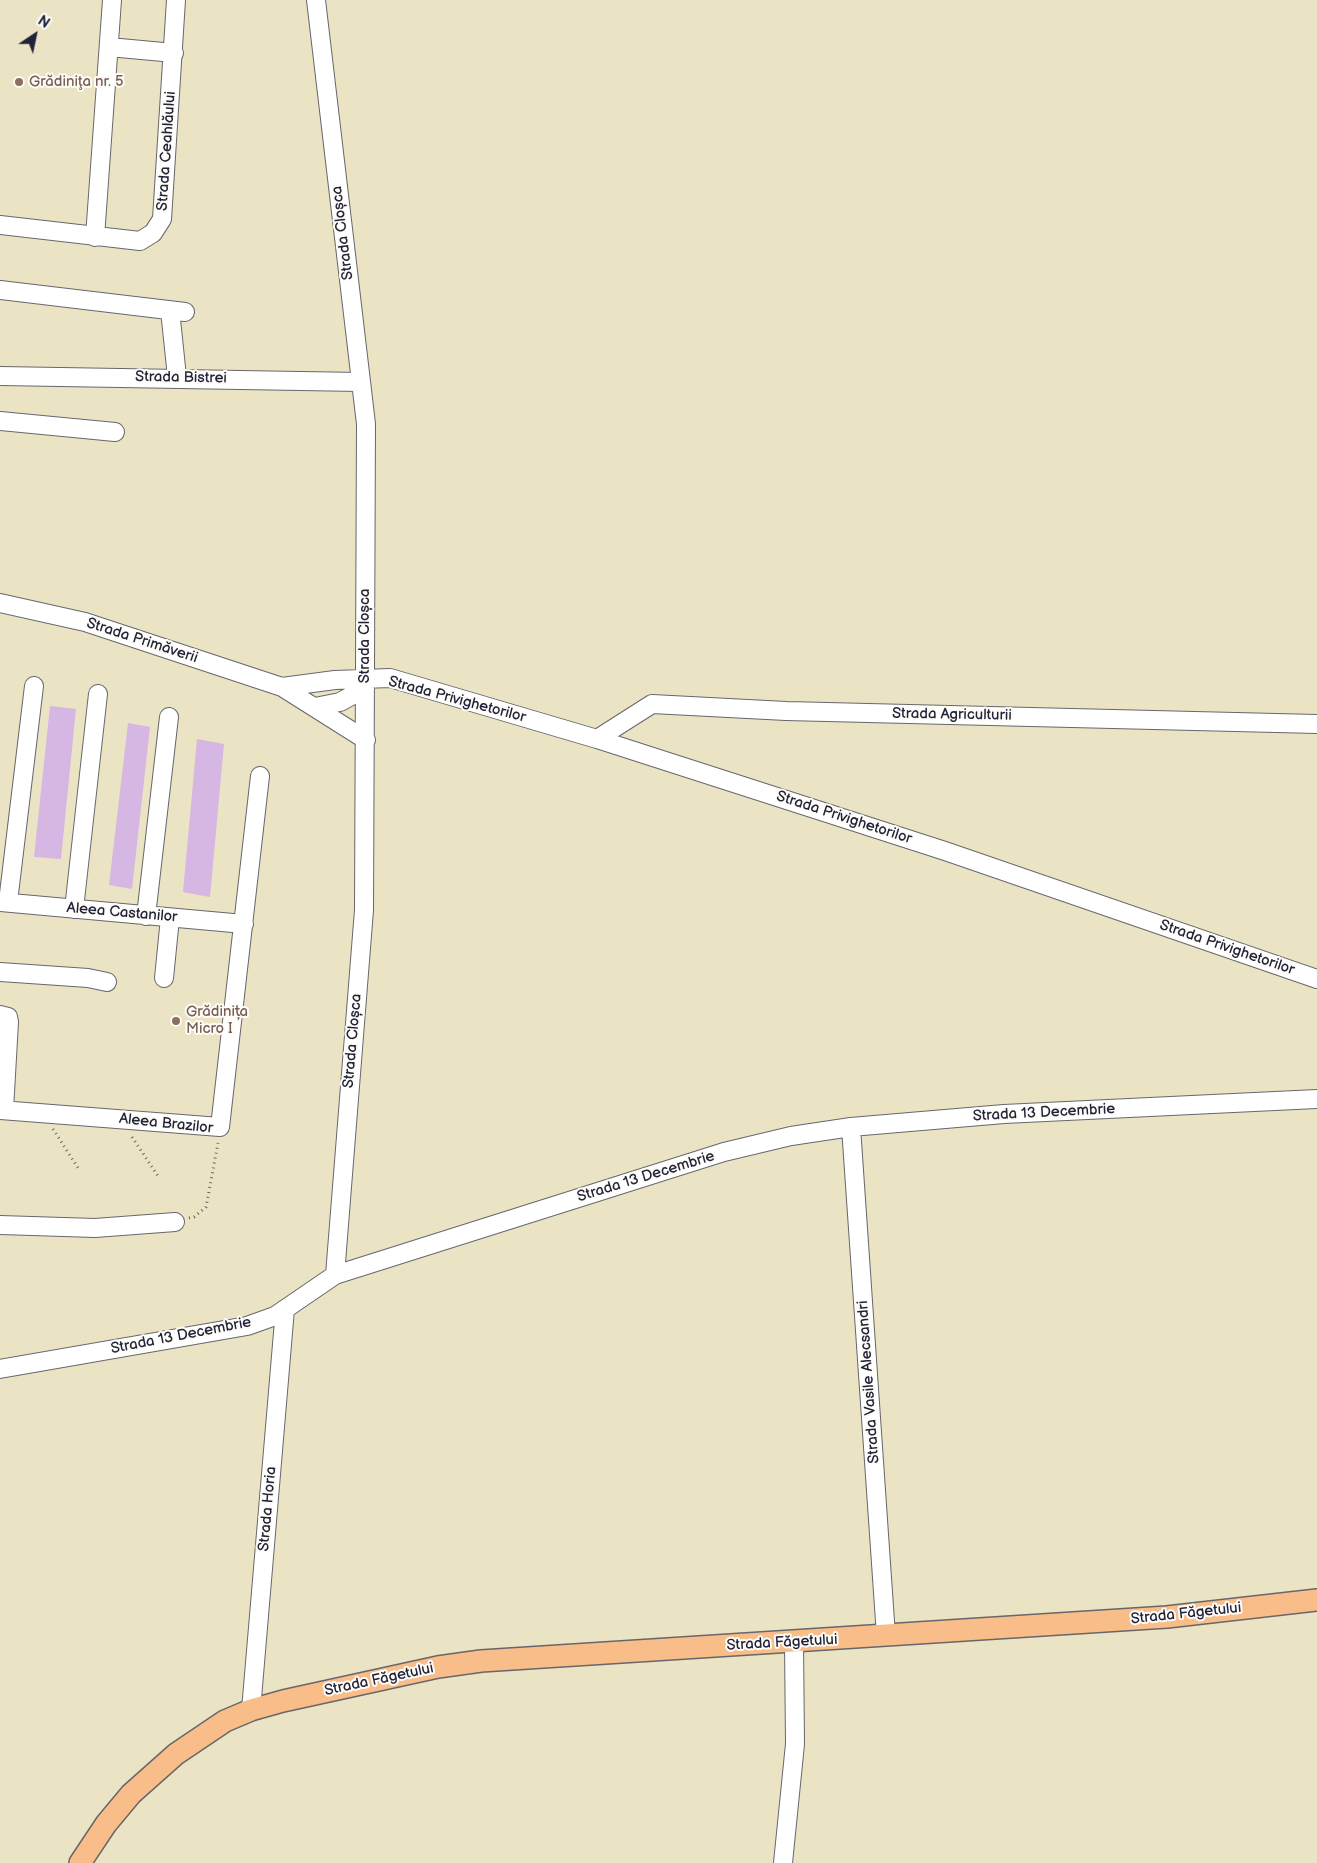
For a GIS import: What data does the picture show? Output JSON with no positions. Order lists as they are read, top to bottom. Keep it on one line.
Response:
{"streets":{"main road":["Strada Făgetului"],"street":["Strada Ceahlăului","Strada Cloșca","Strada Bistrei","Strada Primăverii","Strada Privighetorilor","Strada Agriculturii","Aleea Castanilor","Strada 13 Decembrie","Aleea Brazilor","Strada Vasile Alecsandri","Strada Horia"]},"crossings":[["Strada Cloșca","Strada Bistrei"],["Strada Cloșca","Strada Primăverii"],["Strada Cloșca","Strada Privighetorilor"],["Strada Cloșca","Strada 13 Decembrie"],["Strada Primăverii","Strada Privighetorilor"],["Strada Privighetorilor","Strada Agriculturii"],["Strada 13 Decembrie","Strada Vasile Alecsandri"],["Strada 13 Decembrie","Strada Horia"],["Strada Vasile Alecsandri","Strada Făgetului"],["Strada Horia","Strada Făgetului"]],"places":["Grădiniţa nr. 5","Grădinița Micro I"],"north":"top right"}
